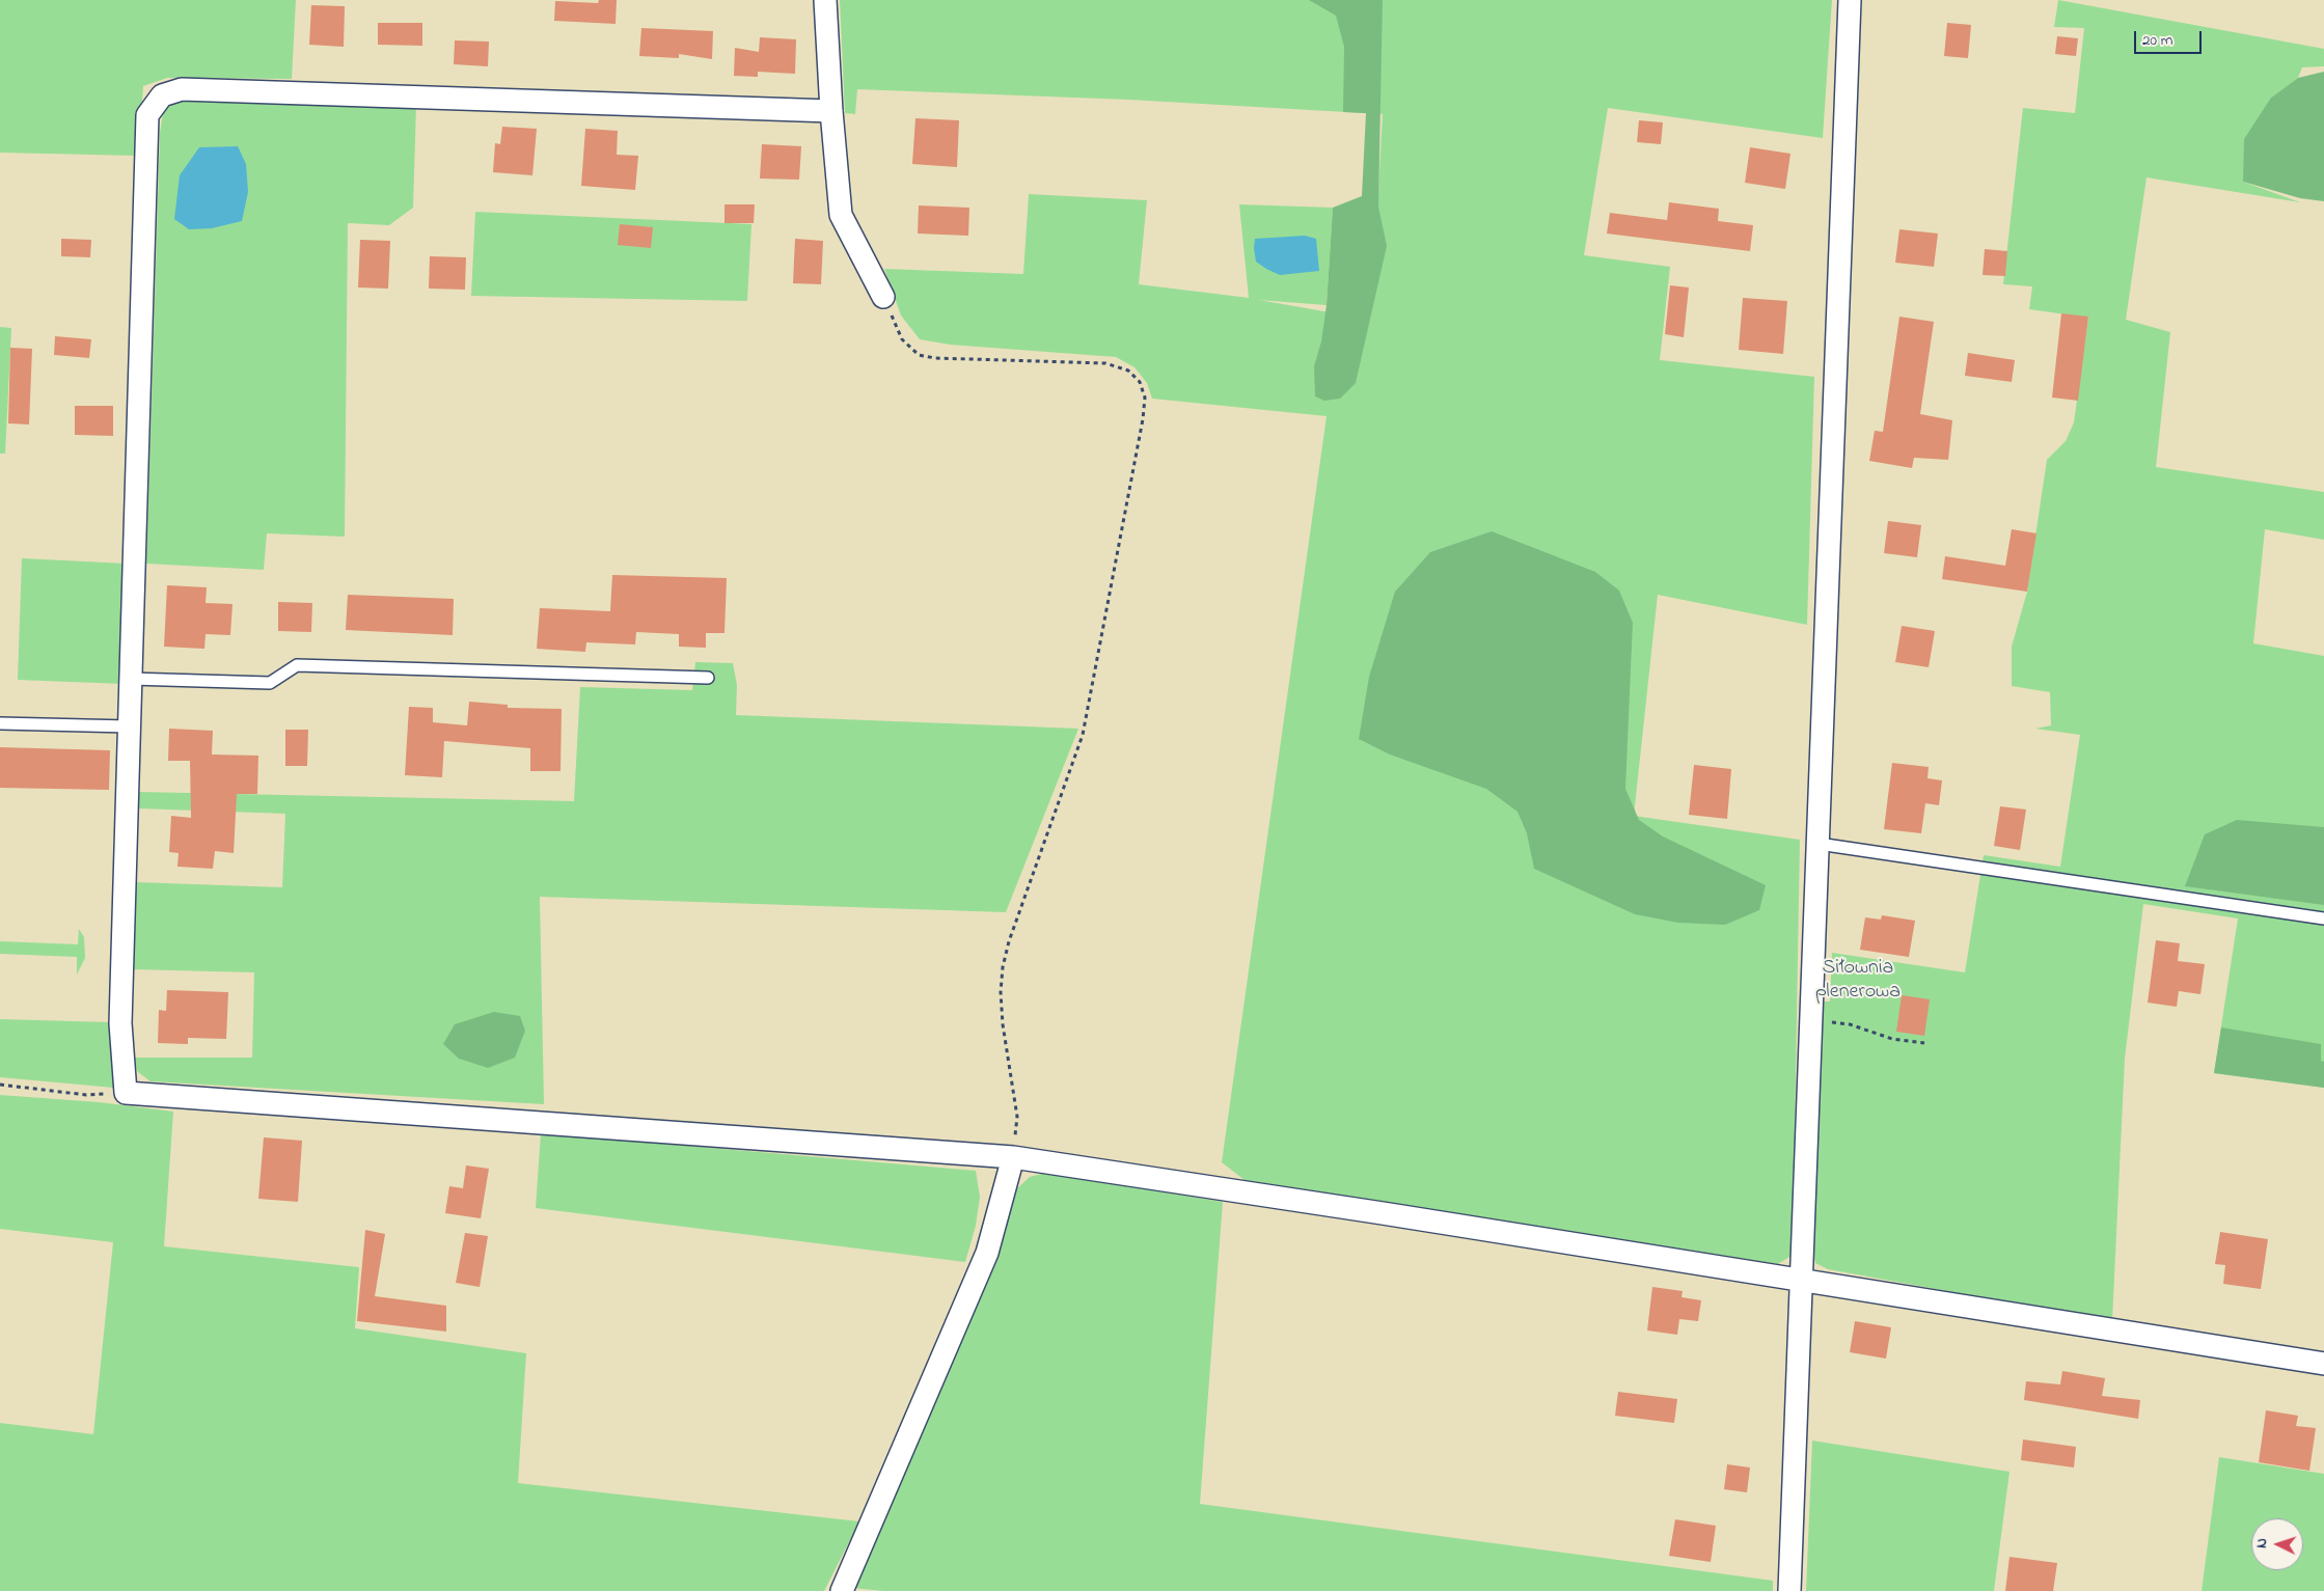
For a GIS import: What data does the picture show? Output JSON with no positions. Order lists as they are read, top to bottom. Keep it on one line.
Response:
{"parks":["Siłownia plenerowa"],"scale_bar":"20 m","north":"left"}
